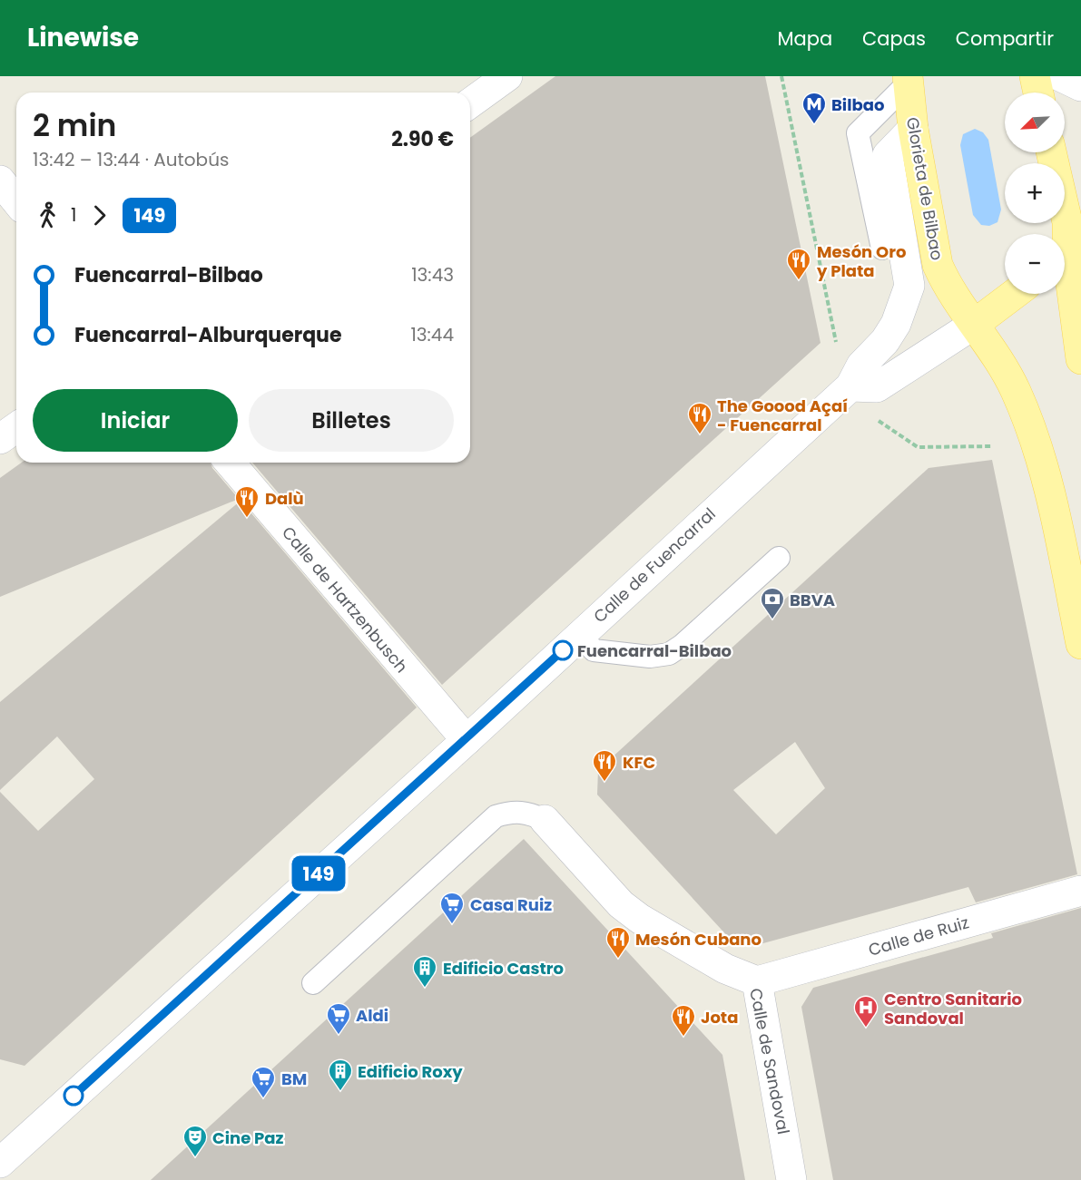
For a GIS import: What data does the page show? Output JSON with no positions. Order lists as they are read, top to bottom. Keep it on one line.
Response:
{"streets":{"main road":["Glorieta de Bilbao"],"street":["Calle de Fuencarral","Calle de Hartzenbusch","Calle de Ruiz","Calle de Sandoval"]},"crossings":[["Glorieta de Bilbao","Calle de Fuencarral"],["Calle de Fuencarral","Calle de Hartzenbusch"],["Calle de Ruiz","Calle de Sandoval"]],"places":{"metro station":["Bilbao"],"restaurant":["Mesón Oro y Plata","The Goood Açaí - Fuencarral","Dalù","KFC","Mesón Cubano","Jota"],"bank":["BBVA"],"other":["Fuencarral-Bilbao"],"supermarket":["Casa Ruiz","Aldi","BM"],"building":["Edificio Castro","Edificio Roxy"],"hospital":["Centro Sanitario Sandoval"],"theatre":["Cine Paz"]},"lines":["bus line 149"],"north":"bottom left","page":{"header":"Linewise","nav":["Mapa","Capas","Compartir"],"on_map":"149","map_buttons":["+","−"],"heading":["2 min","13:42 – 13:44 · Autobús","2.90 €"],"legs":["1","149"],"list":[{"name":"Fuencarral-Bilbao","value":"13:43"},{"name":"Fuencarral-Alburquerque","value":"13:44"}],"buttons":["Iniciar","Billetes"]}}
